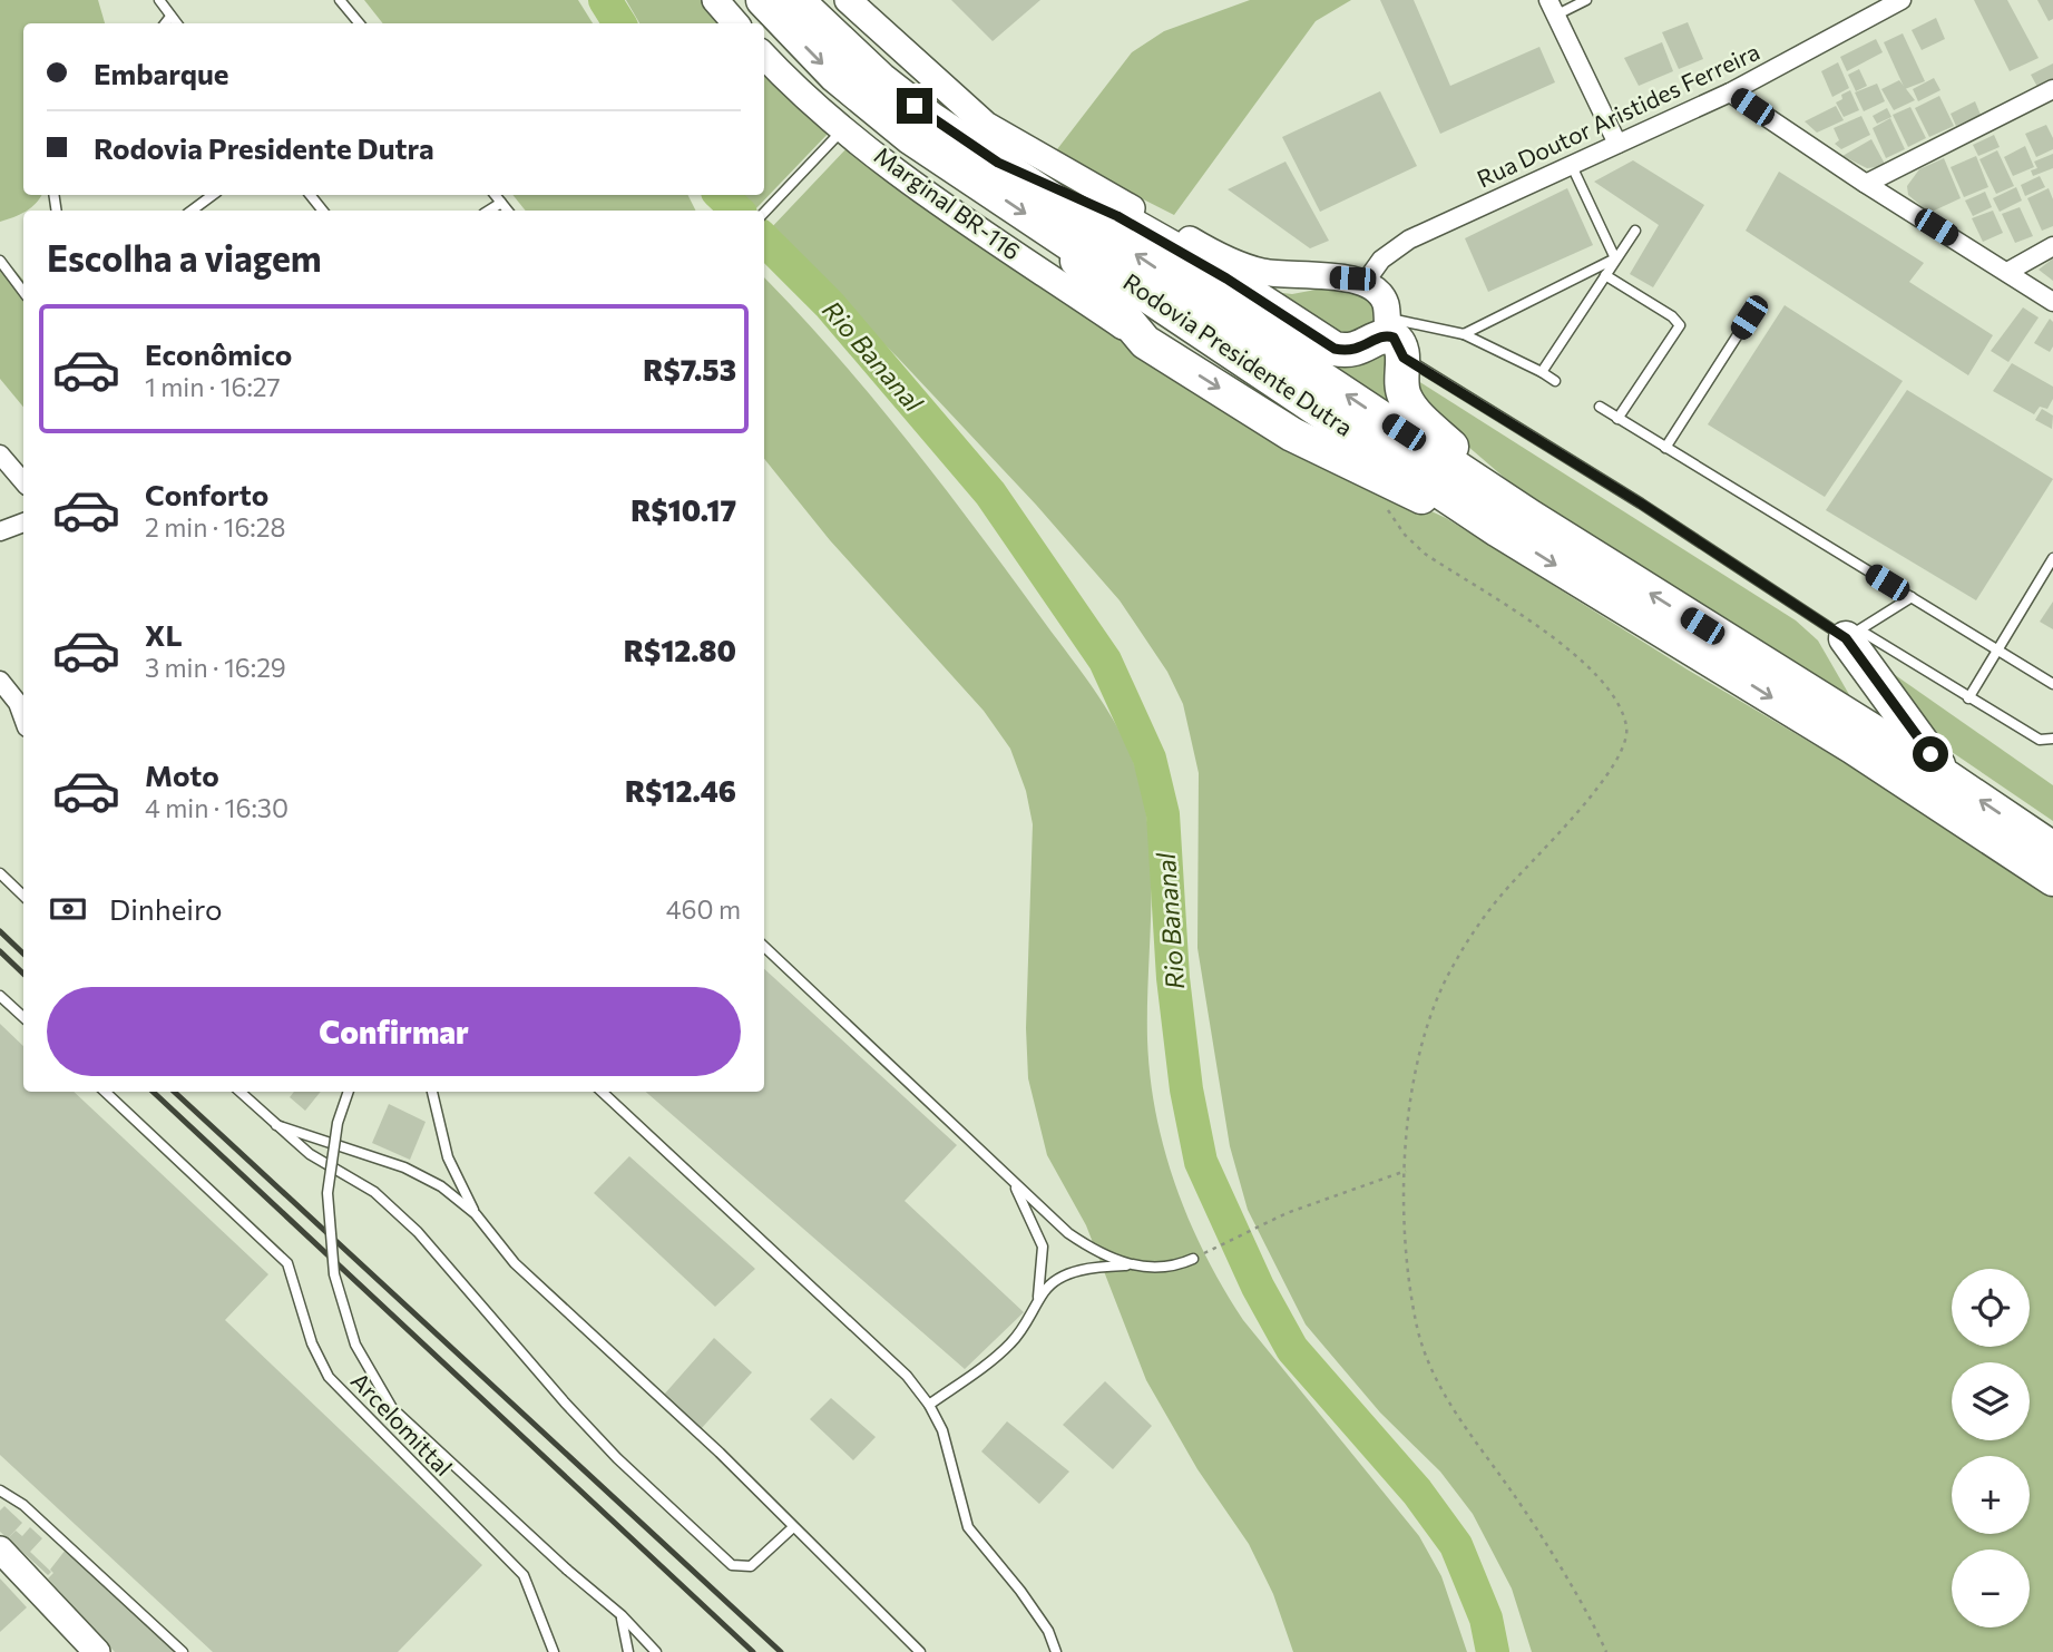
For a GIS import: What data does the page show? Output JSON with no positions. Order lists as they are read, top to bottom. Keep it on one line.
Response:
{"streets":{"highway":["Rodovia Presidente Dutra"],"main road":["Marginal BR-116"],"street":["Rua Doutor Aristides Ferreira"],"lane":["Arcelomittal"]},"water":["Rio Bananal"],"page":{"banner":["Embarque","Rodovia Presidente Dutra"],"heading":"Escolha a viagem","list":[{"name":"Econômico","note":"1 min · 16:27","value":"R$7.53"},{"name":"Conforto","note":"2 min · 16:28","value":"R$10.17"},{"name":"XL","note":"3 min · 16:29","value":"R$12.80"},{"name":"Moto","note":"4 min · 16:30","value":"R$12.46"}],"pay":["Dinheiro","460 m"],"buttons":"Confirmar","map_buttons":["+","−"]}}
